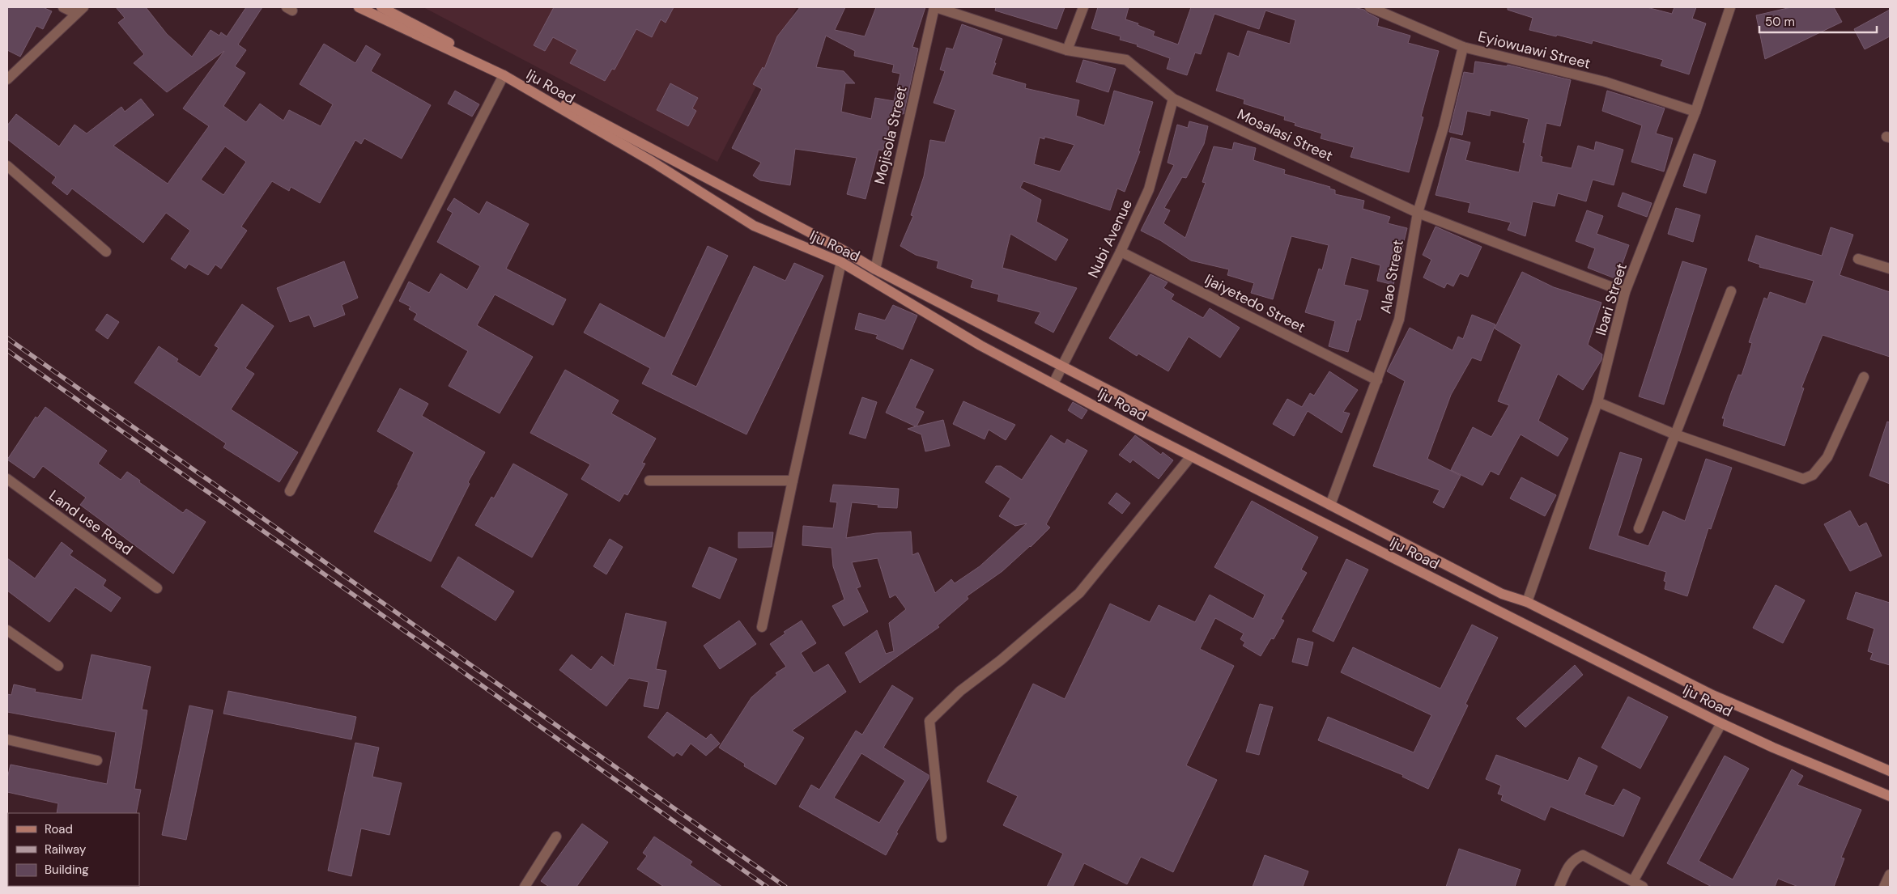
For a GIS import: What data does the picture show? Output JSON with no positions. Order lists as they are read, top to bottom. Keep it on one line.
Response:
{"streets":{"main road":["Iju Road"],"street":["Eyiowuawi Street","Mojisola Street","Mosalasi Street","Nubi Avenue","Alao Street","Ibari Street","Ijaiyetedo Street","Land use Road"]},"crossings":[["Eyiowuawi Street","Alao Street"],["Eyiowuawi Street","Ibari Street"],["Iju Road","Mojisola Street"],["Iju Road","Nubi Avenue"],["Iju Road","Alao Street"],["Iju Road","Ibari Street"],["Mojisola Street","Mosalasi Street"],["Mosalasi Street","Nubi Avenue"],["Mosalasi Street","Alao Street"],["Mosalasi Street","Ibari Street"],["Nubi Avenue","Ijaiyetedo Street"],["Alao Street","Ijaiyetedo Street"]],"legend":["Road","Railway","Building"],"scale_bar":"50 m"}
